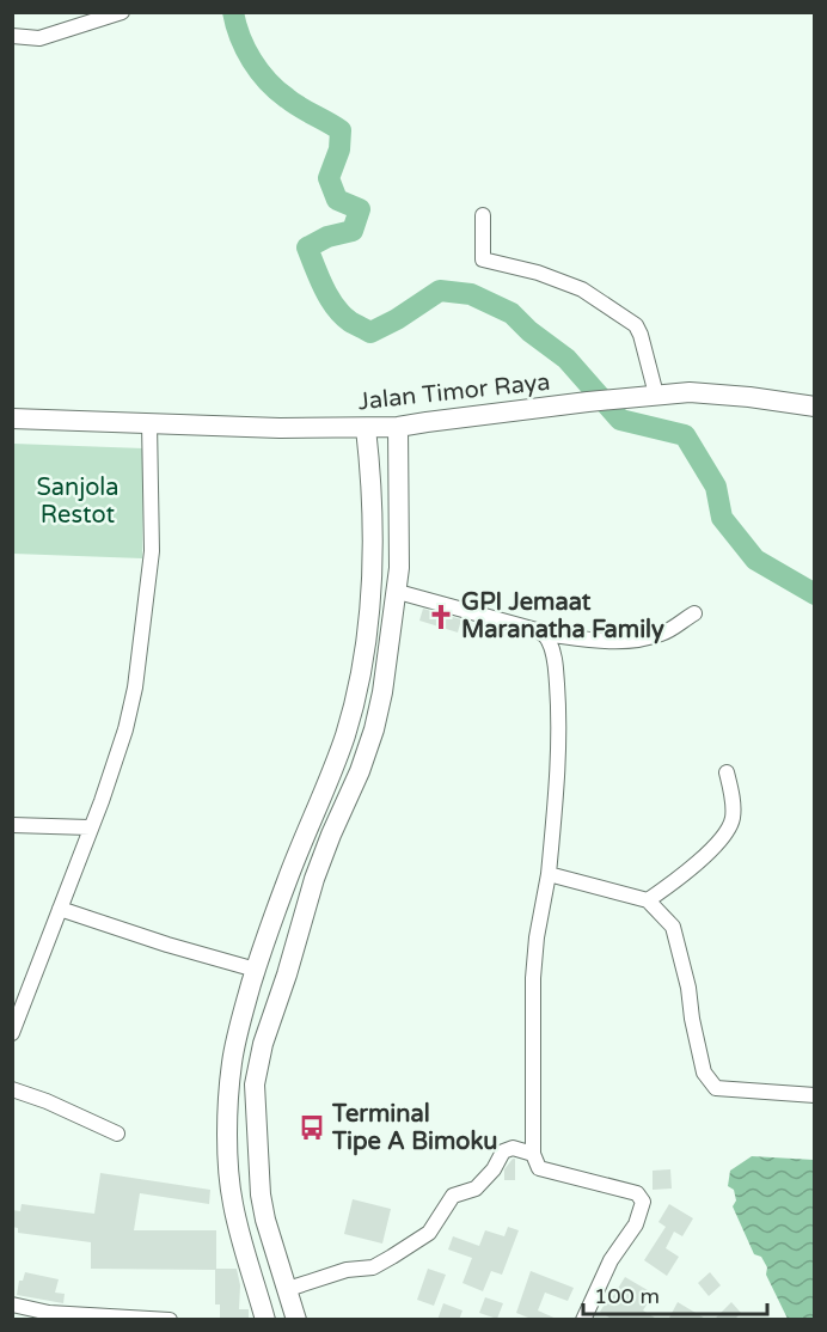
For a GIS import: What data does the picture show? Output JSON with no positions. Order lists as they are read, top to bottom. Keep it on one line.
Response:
{"streets":{"highway":["Jalan Timor Raya"]},"parks":["Sanjola Restot"],"places":{"church":["GPI Jemaat Maranatha Family"],"bus stop":["Terminal Tipe A Bimoku"]},"scale_bar":"100 m"}
